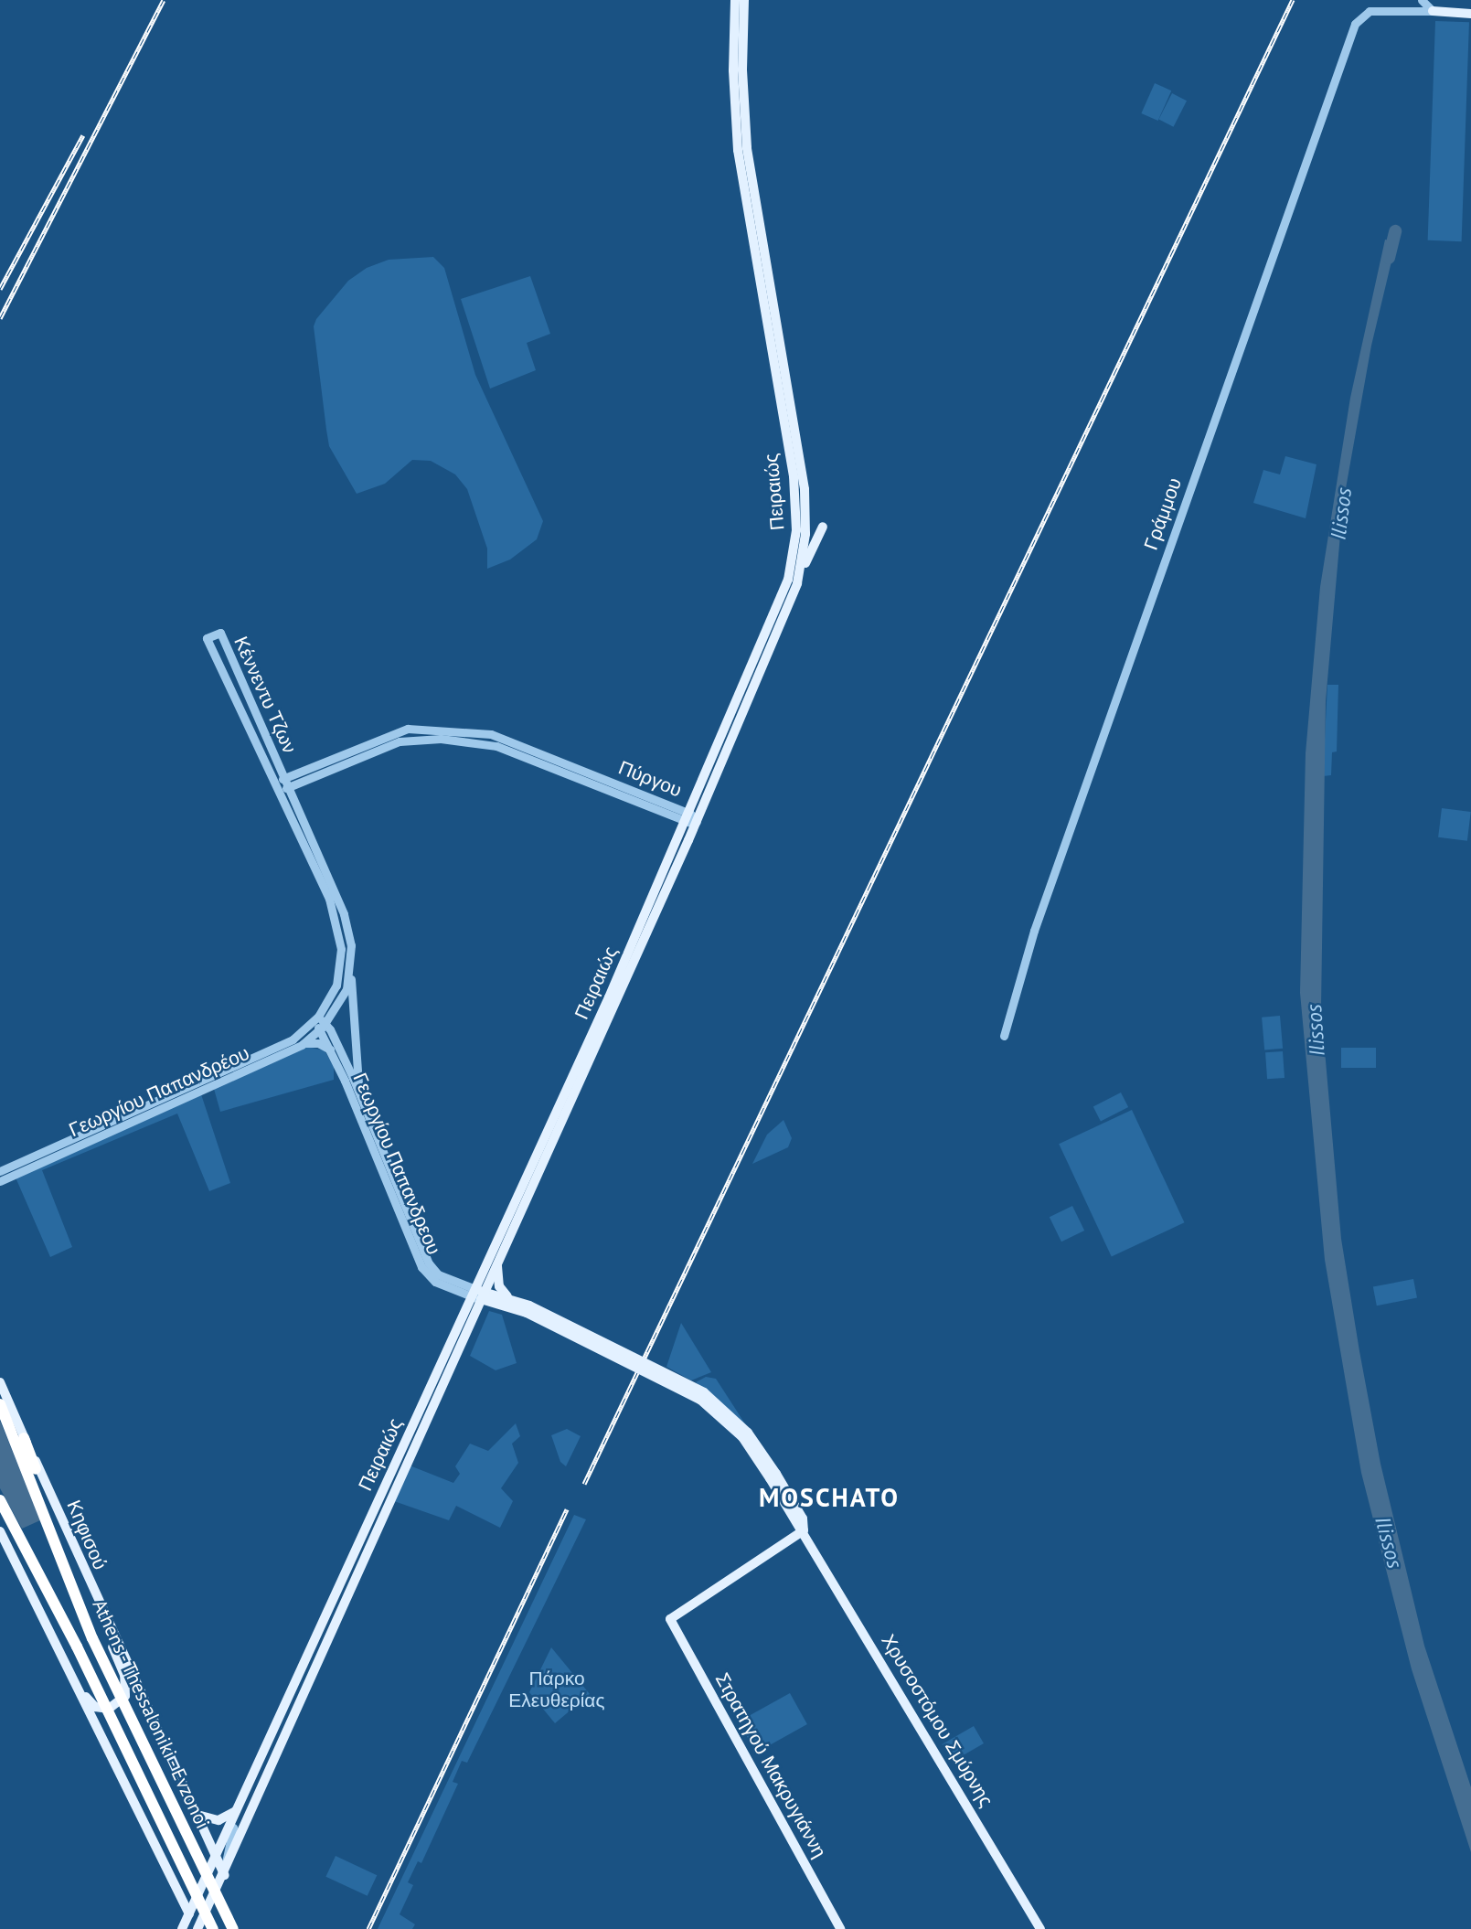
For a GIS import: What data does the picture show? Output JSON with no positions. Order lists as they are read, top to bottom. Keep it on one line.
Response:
{"streets":{"highway":["Athens - Thessaloniki - Evzonoi"],"main road":["Πειραιώς","Κηφισού","Χρυσοστόμου Σμύρνης","Στρατηγού Μακρυγιάννη"],"street":["Γράμμου","Κέννεντυ Τζων","Πύργου","Γεωργίου Παπανδρέου","Γεωργίου Παπανδρεου"]},"crossings":[["Πειραιώς","Πύργου"],["Πειραιώς","Γεωργίου Παπανδρεου"],["Πειραιώς","Κηφισού"],["Πειραιώς","Χρυσοστόμου Σμύρνης"],["Κέννεντυ Τζων","Πύργου"],["Κέννεντυ Τζων","Γεωργίου Παπανδρέου"],["Κέννεντυ Τζων","Γεωργίου Παπανδρεου"],["Γεωργίου Παπανδρέου","Γεωργίου Παπανδρεου"],["Γεωργίου Παπανδρεου","Χρυσοστόμου Σμύρνης"],["Χρυσοστόμου Σμύρνης","Στρατηγού Μακρυγιάννη"]],"districts":["MOSCHATO"],"water":["Ilissos"],"parks":["Πάρκο Ελευθερίας"]}
